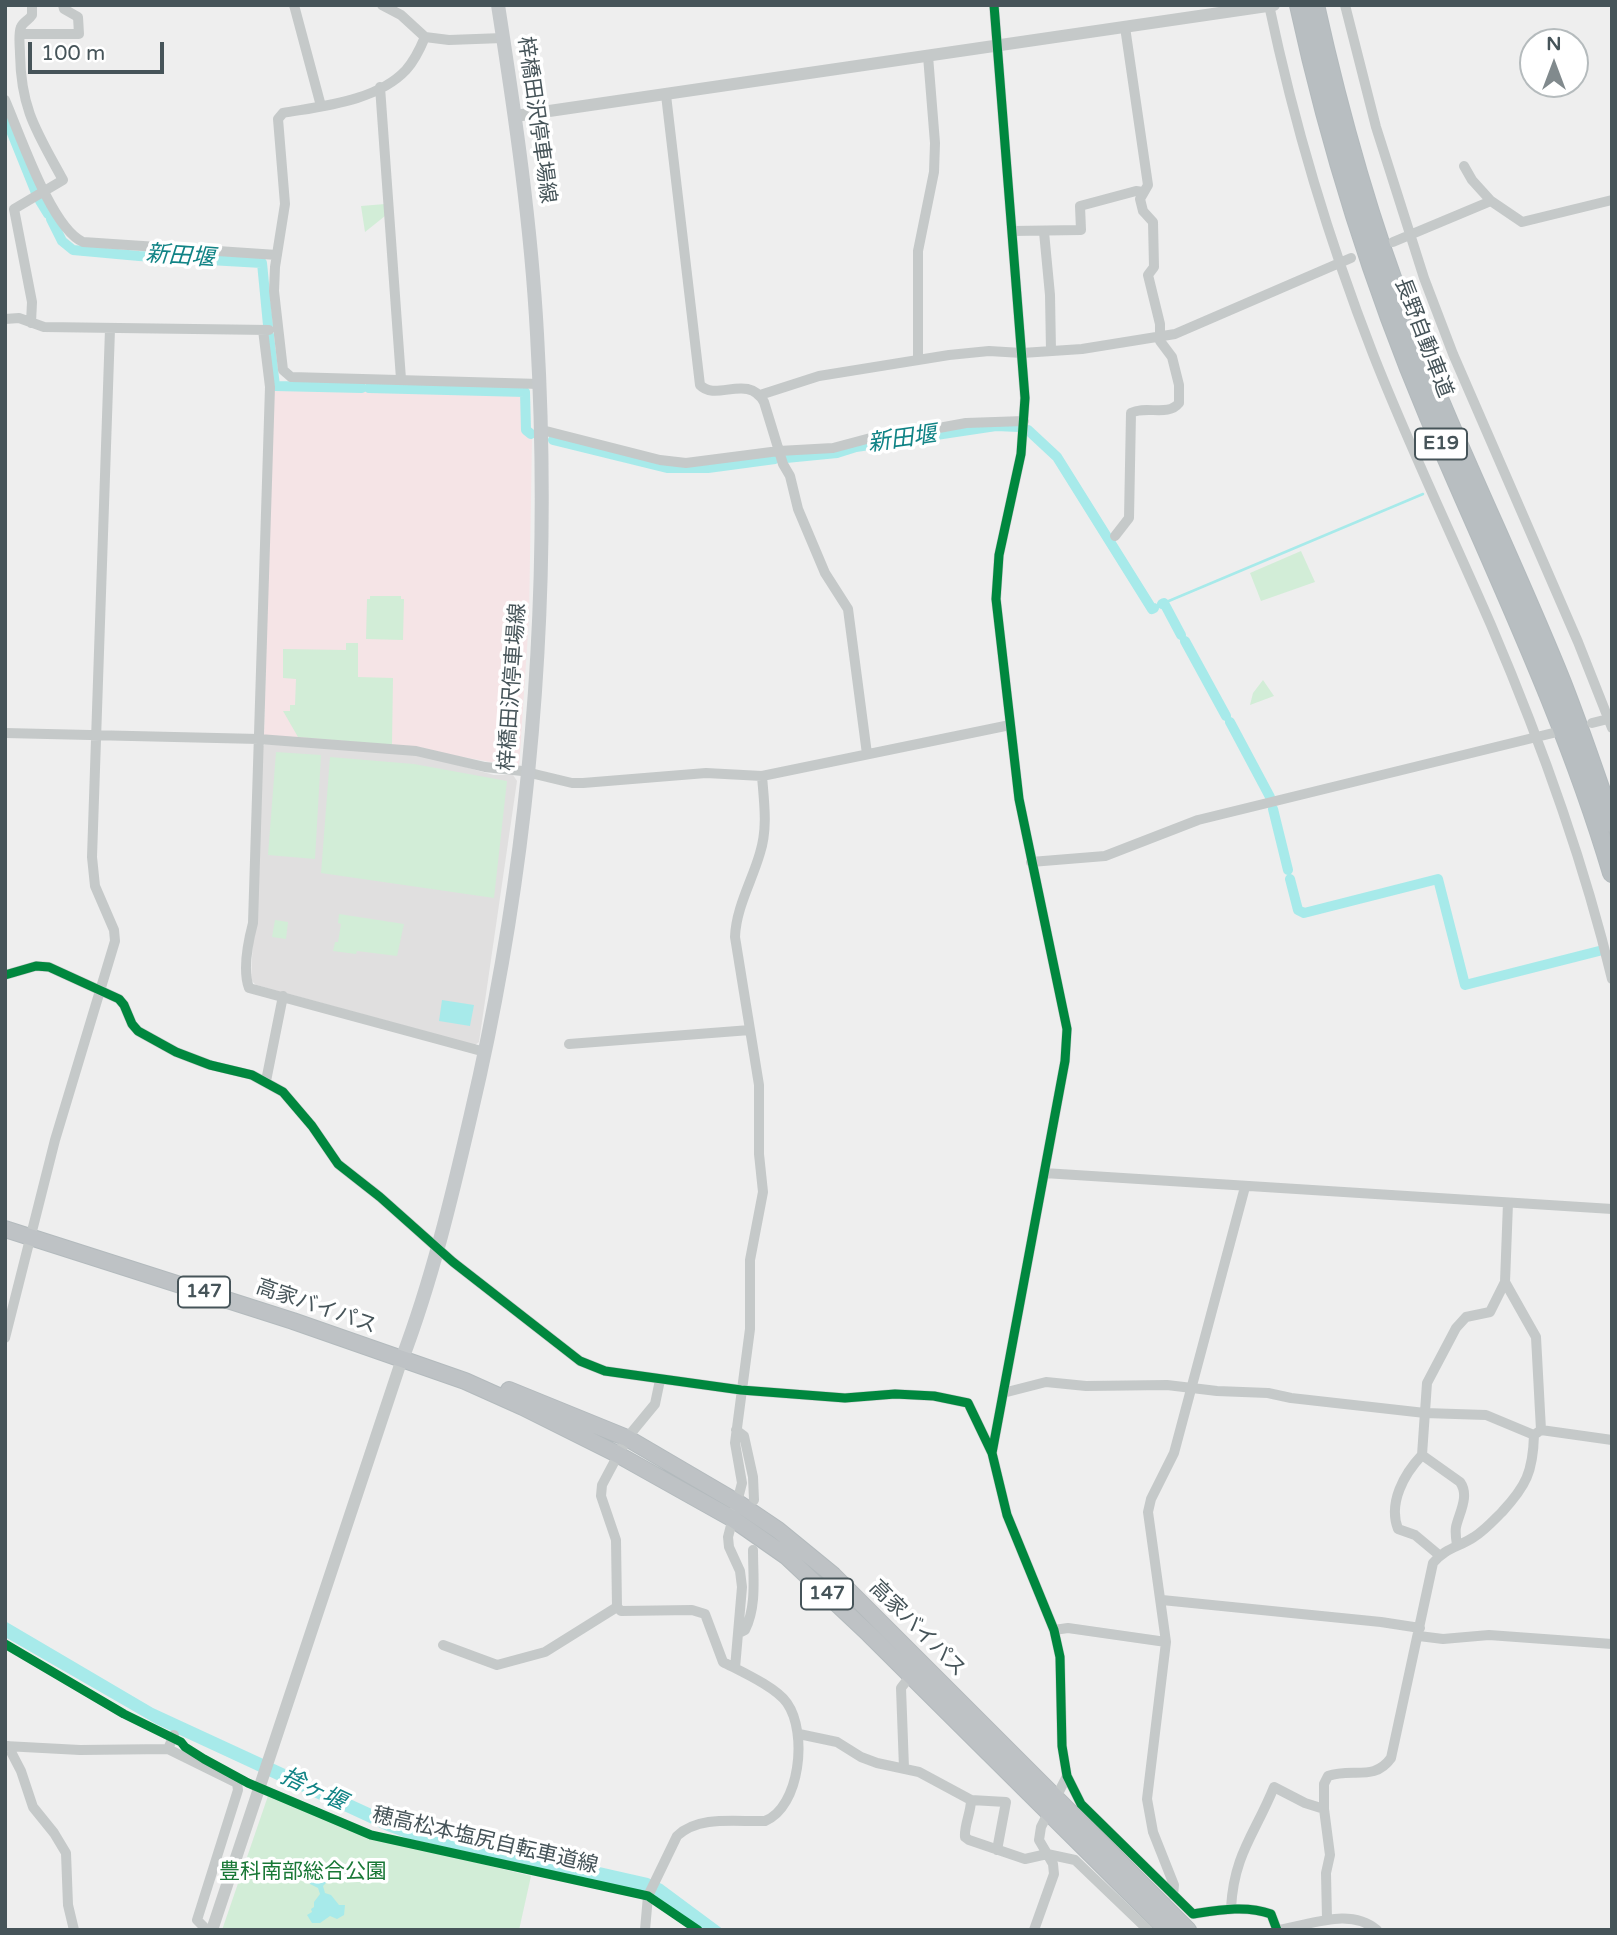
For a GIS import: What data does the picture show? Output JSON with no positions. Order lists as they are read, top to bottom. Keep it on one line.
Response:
{"streets":{"highway":["長野自動車道","E19","147","高家バイパス"],"main road":["梓橋田沢停車場線"],"cycle path":["穂高松本塩尻自転車道線"]},"crossings":[["梓橋田沢停車場線","高家バイパス"]],"water":["新田堰","捨ヶ堰"],"parks":["豊科南部総合公園"],"scale_bar":"100 m","north":"top"}
